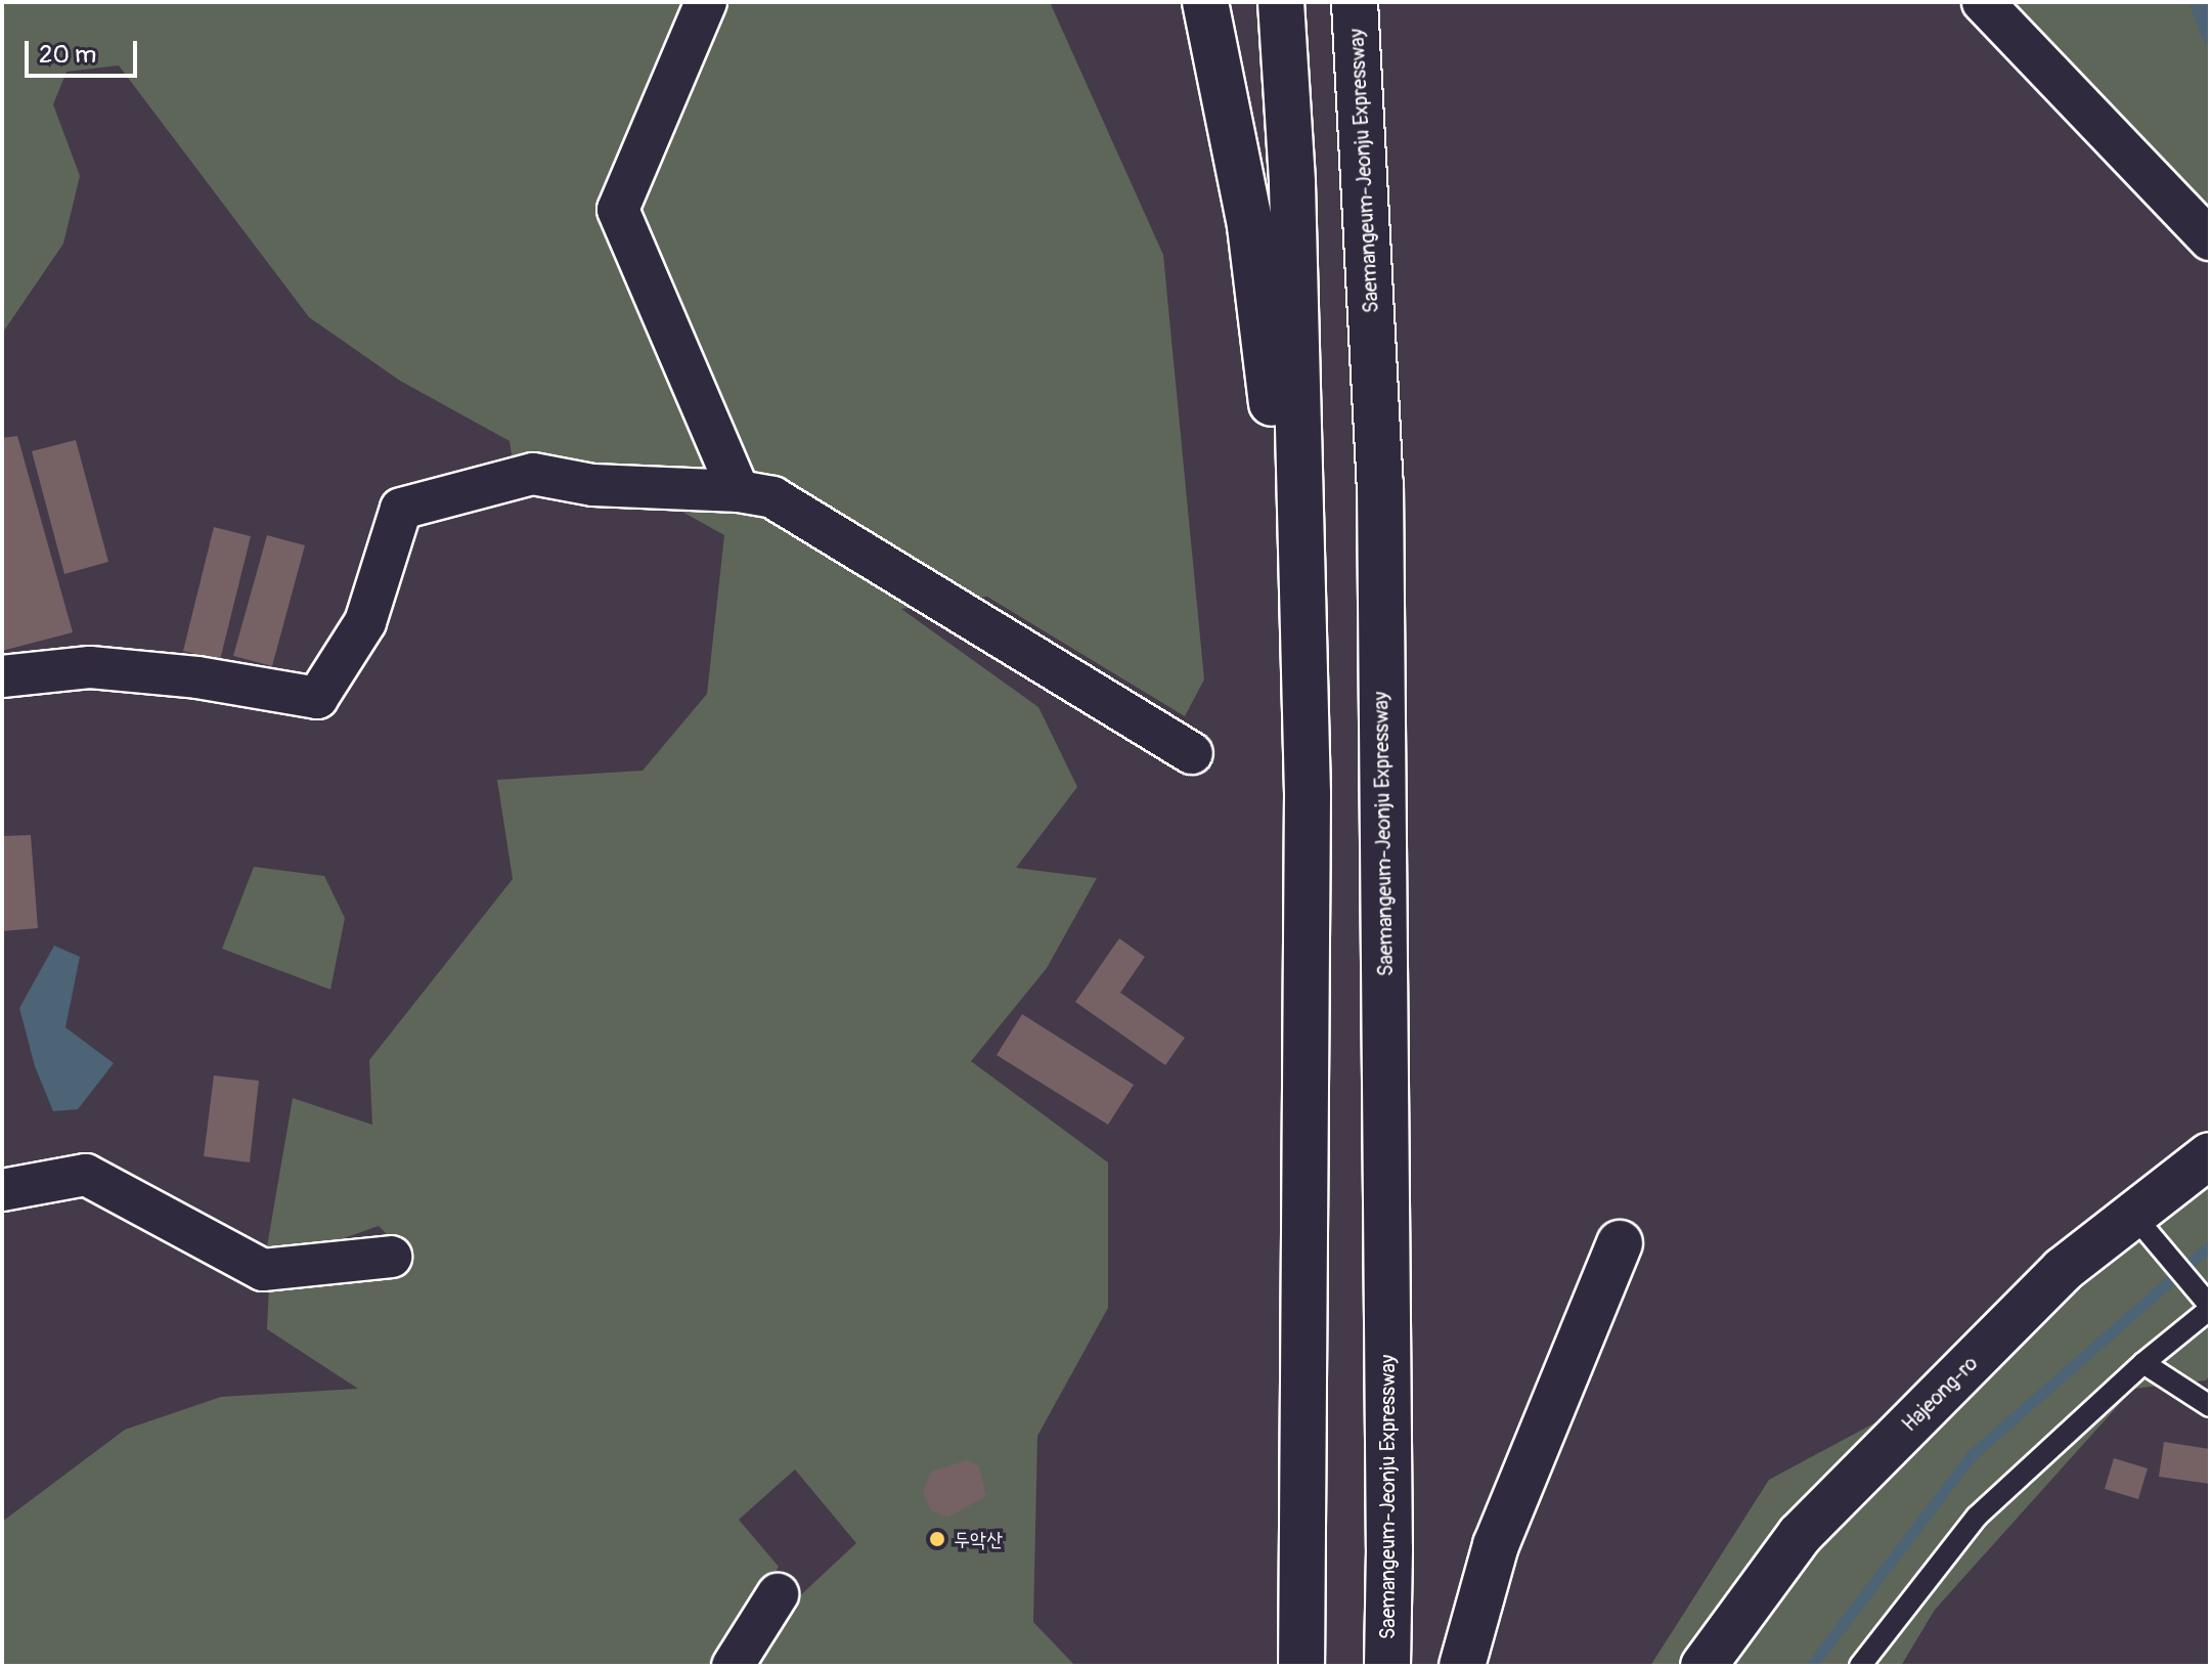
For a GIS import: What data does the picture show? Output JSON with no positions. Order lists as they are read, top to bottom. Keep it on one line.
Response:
{"streets":{"main road":["Saemangeum-Jeonju Expressway","Hajeong-ro"]},"places":["두악산"],"scale_bar":"20 m"}
